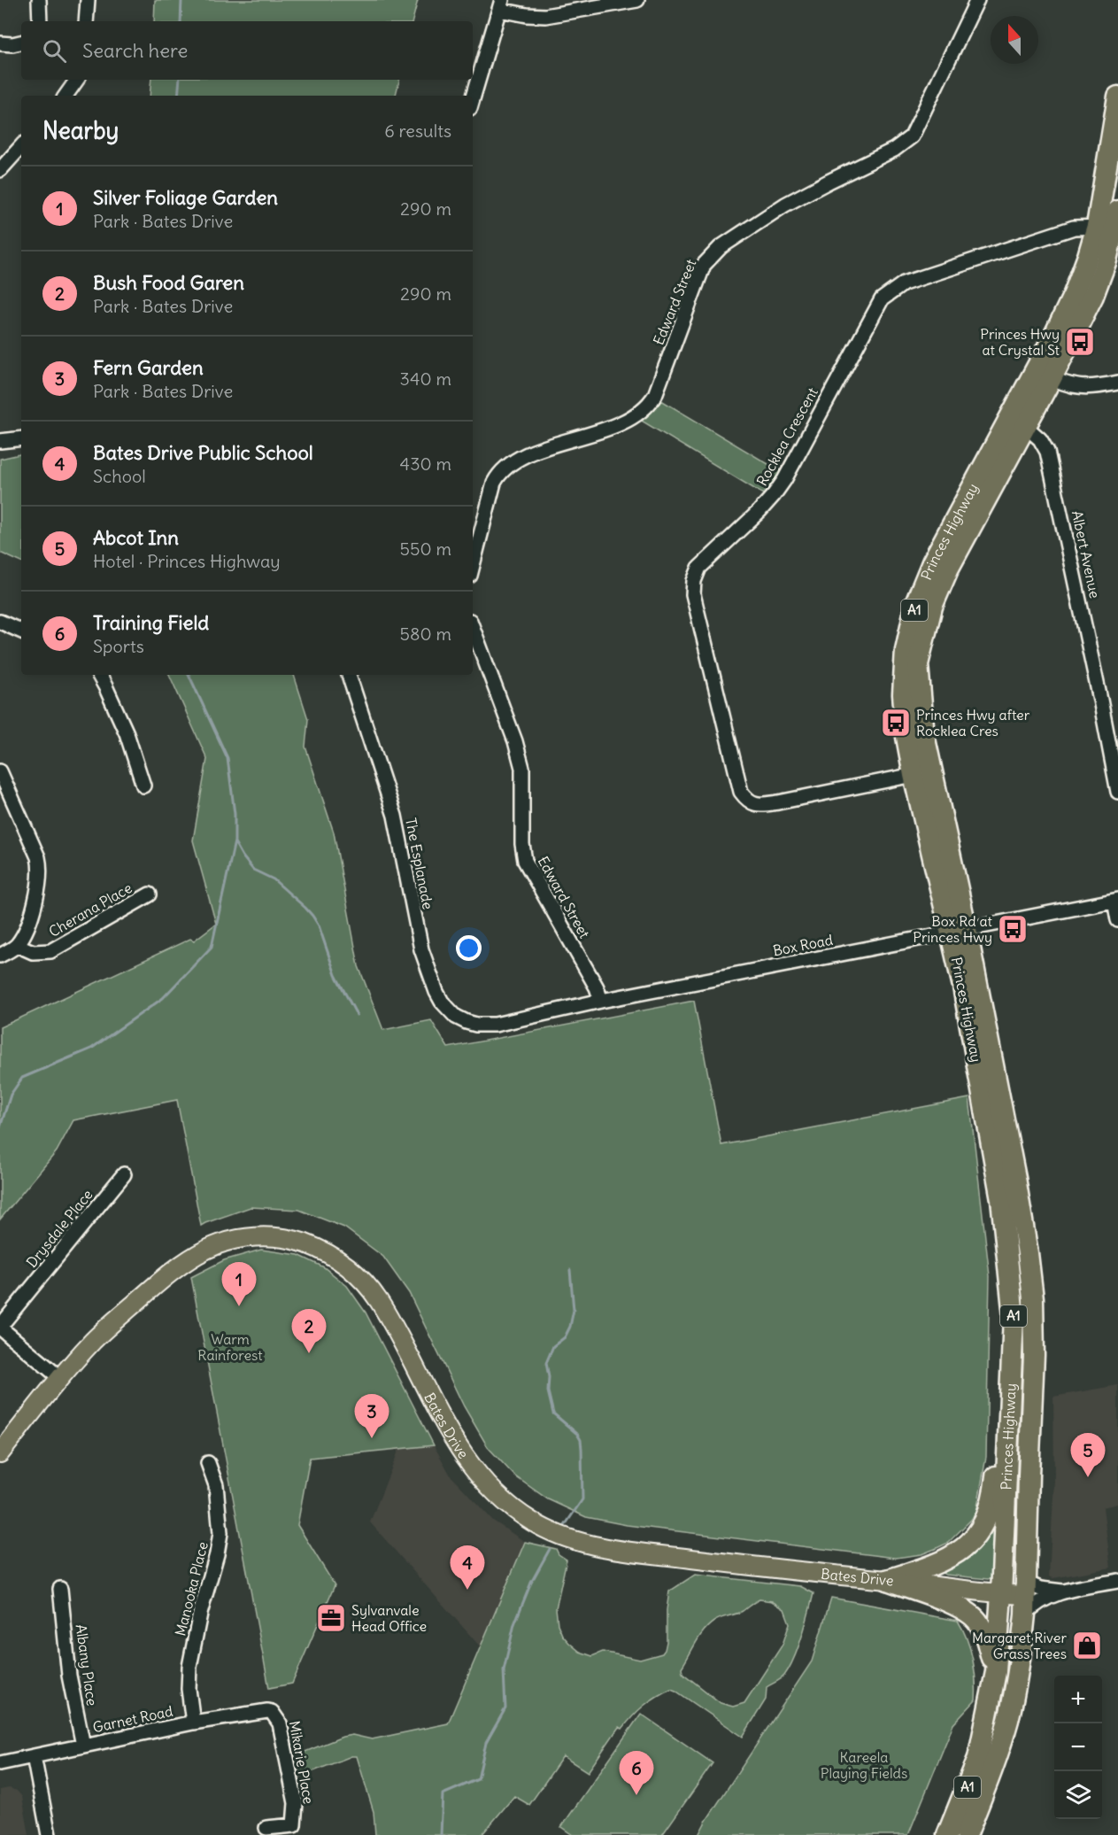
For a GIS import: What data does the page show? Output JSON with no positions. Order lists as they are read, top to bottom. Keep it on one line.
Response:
{"streets":{"highway":["Princes Highway","A1"],"main road":["Bates Drive"],"street":["Edward Street","Rocklea Crescent","Albert Avenue","The Esplanade","Cherana Place","Box Road","Drysdale Place","Manooka Place","Albany Place","Garnet Road","Mikarie Place"]},"crossings":[["Edward Street","Box Road"],["Rocklea Crescent","Princes Highway"],["Princes Highway","Albert Avenue"],["Princes Highway","Box Road"],["Princes Highway","Bates Drive"],["The Esplanade","Box Road"],["Drysdale Place","Bates Drive"],["Manooka Place","Garnet Road"],["Albany Place","Garnet Road"],["Garnet Road","Mikarie Place"]],"parks":["Warm Rainforest","Kareela Playing Fields"],"places":{"bus stop":["Princes Hwy at Crystal St","Princes Hwy after Rocklea Cres","Box Rd at Princes Hwy"],"office":["Sylvanvale Head Office"],"shop":["Margaret River Grass Trees"]},"north":"top","page":{"search":"Search here","heading":["Nearby","6 results"],"list":[{"mark":"1","name":"Silver Foliage Garden","note":"Park · Bates Drive","value":"290 m"},{"mark":"2","name":"Bush Food Garen","note":"Park · Bates Drive","value":"290 m"},{"mark":"3","name":"Fern Garden","note":"Park · Bates Drive","value":"340 m"},{"mark":"4","name":"Bates Drive Public School","note":"School","value":"430 m"},{"mark":"5","name":"Abcot Inn","note":"Hotel · Princes Highway","value":"550 m"},{"mark":"6","name":"Training Field","note":"Sports","value":"580 m"}],"pins":["1","2","3","5","4","6"],"map_buttons":["+","−"]}}
